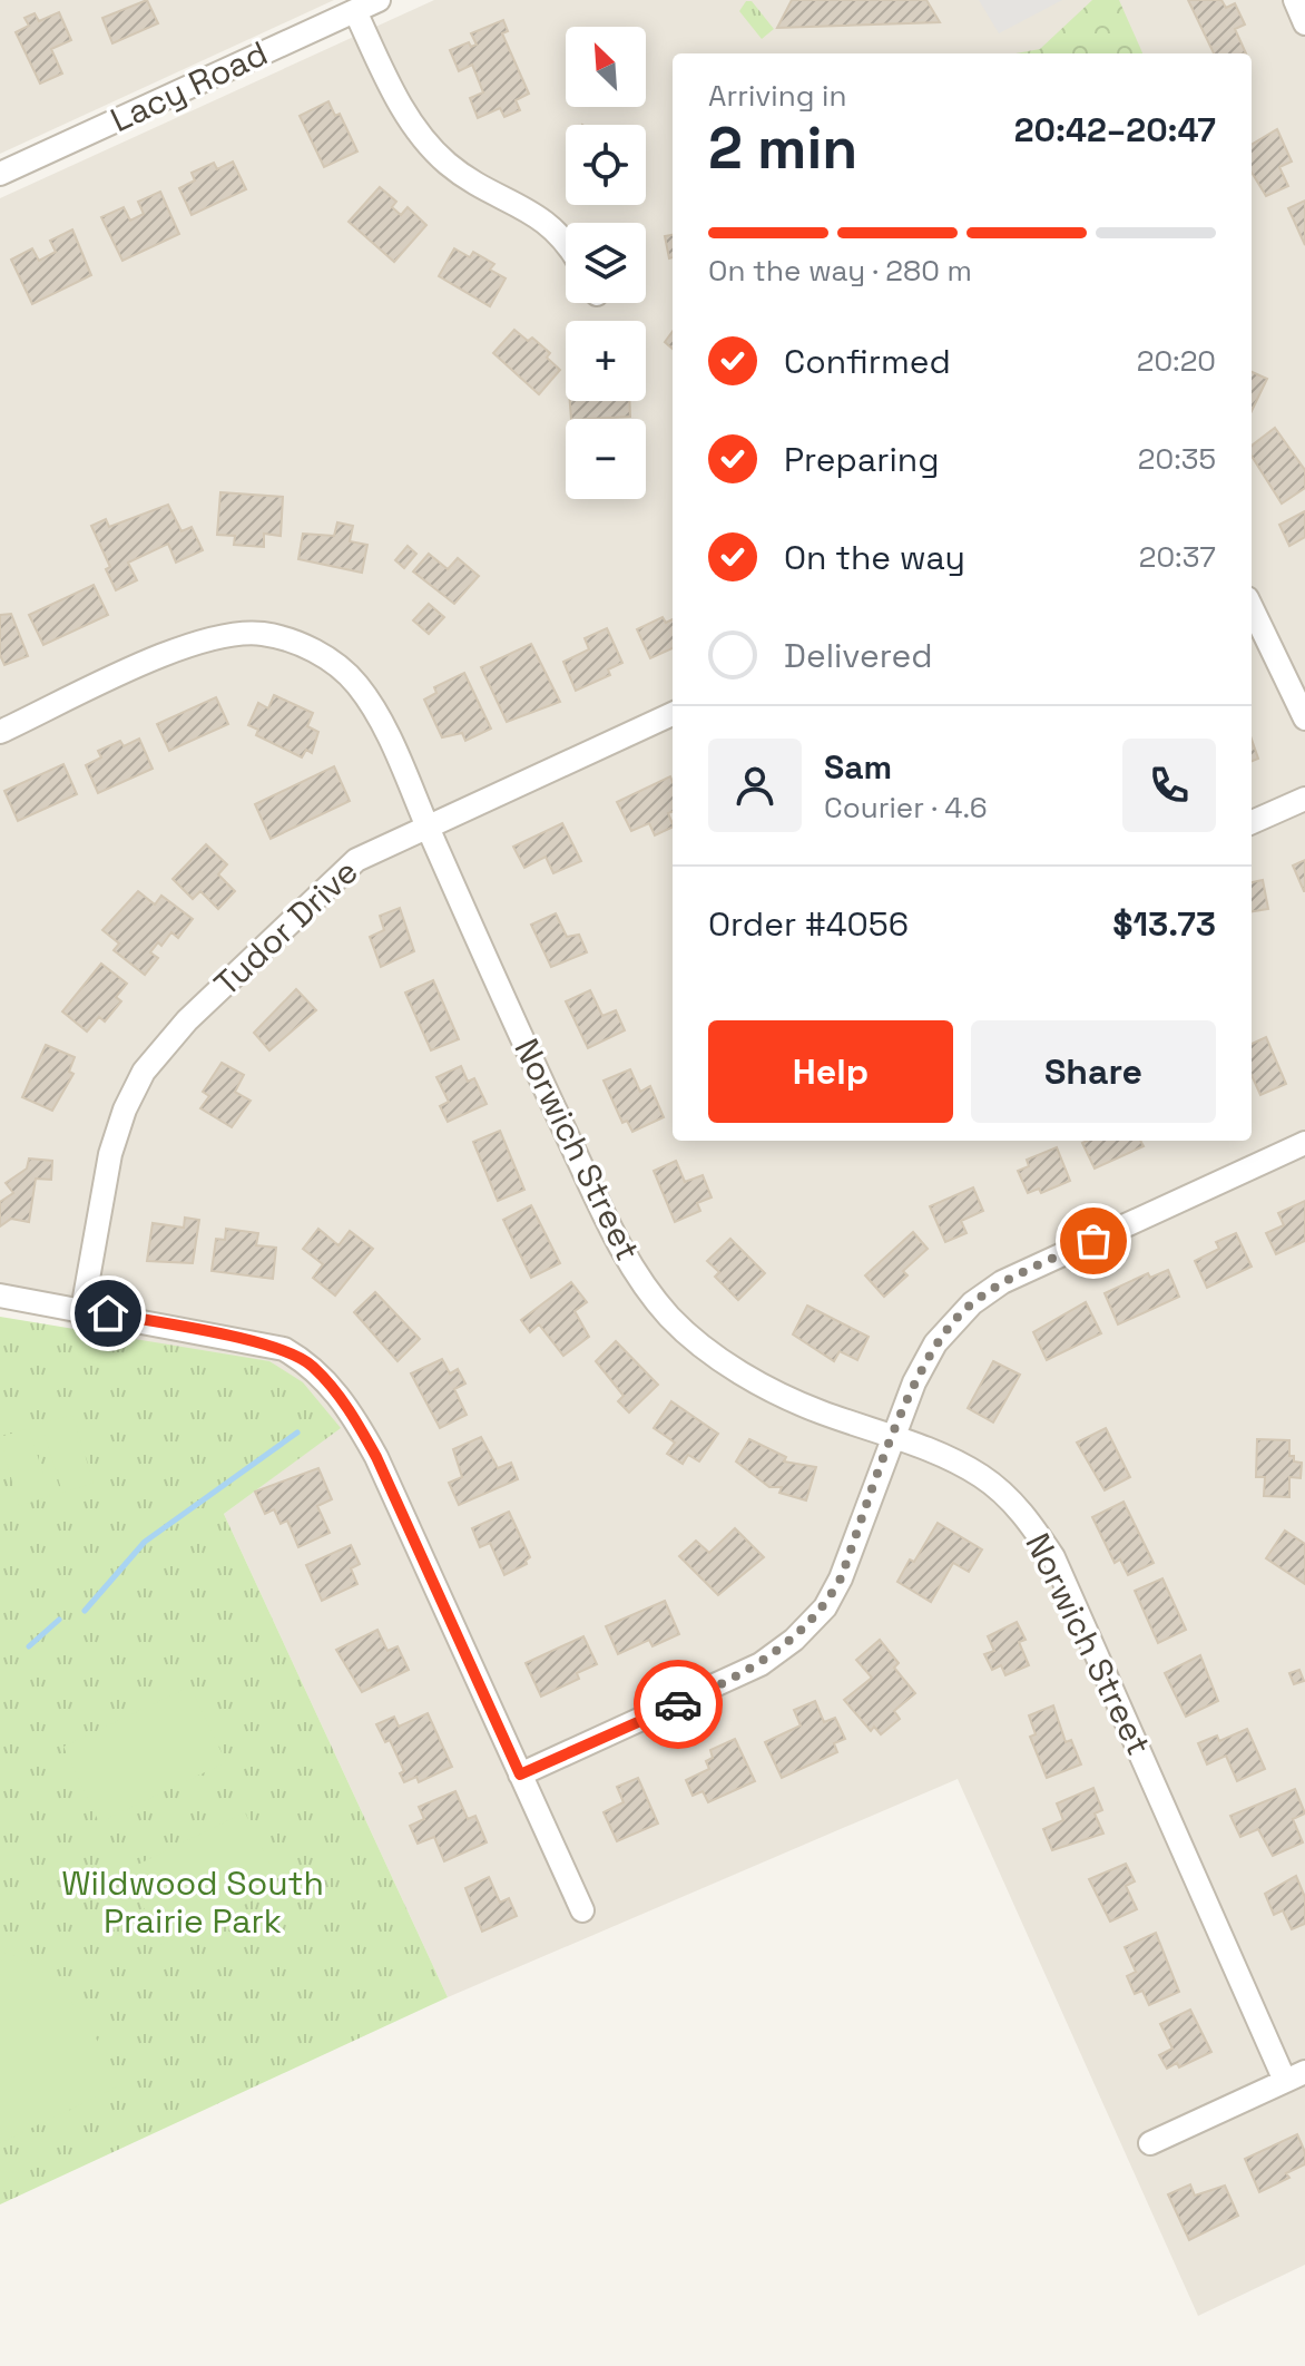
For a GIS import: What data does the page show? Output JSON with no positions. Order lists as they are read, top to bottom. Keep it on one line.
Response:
{"streets":{"street":["Lacy Road","Tudor Drive","Norwich Street"]},"crossings":[["Tudor Drive","Norwich Street"]],"parks":["Wildwood South Prairie Park"],"north":"top left","page":{"map_buttons":["+","−"],"heading":["2 min","Arriving in","20:42–20:47"],"panel":["Sam","Courier · 4.6","Order #4056","$13.73"],"bar":"On the way · 280 m","list":[["Confirmed","20:20"],["Preparing","20:35"],["On the way","20:37"],"Delivered"],"buttons":["Help","Share"]}}
